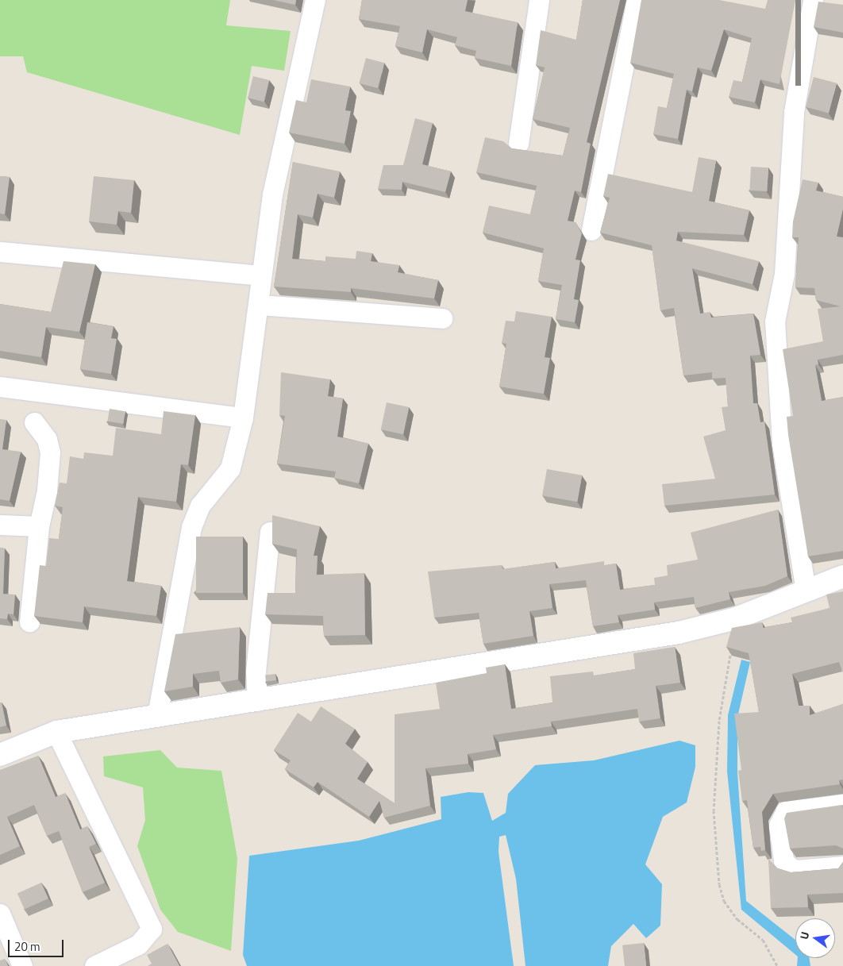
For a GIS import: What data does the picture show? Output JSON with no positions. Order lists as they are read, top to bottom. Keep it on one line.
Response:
{"scale_bar":"20 m","north":"left"}
